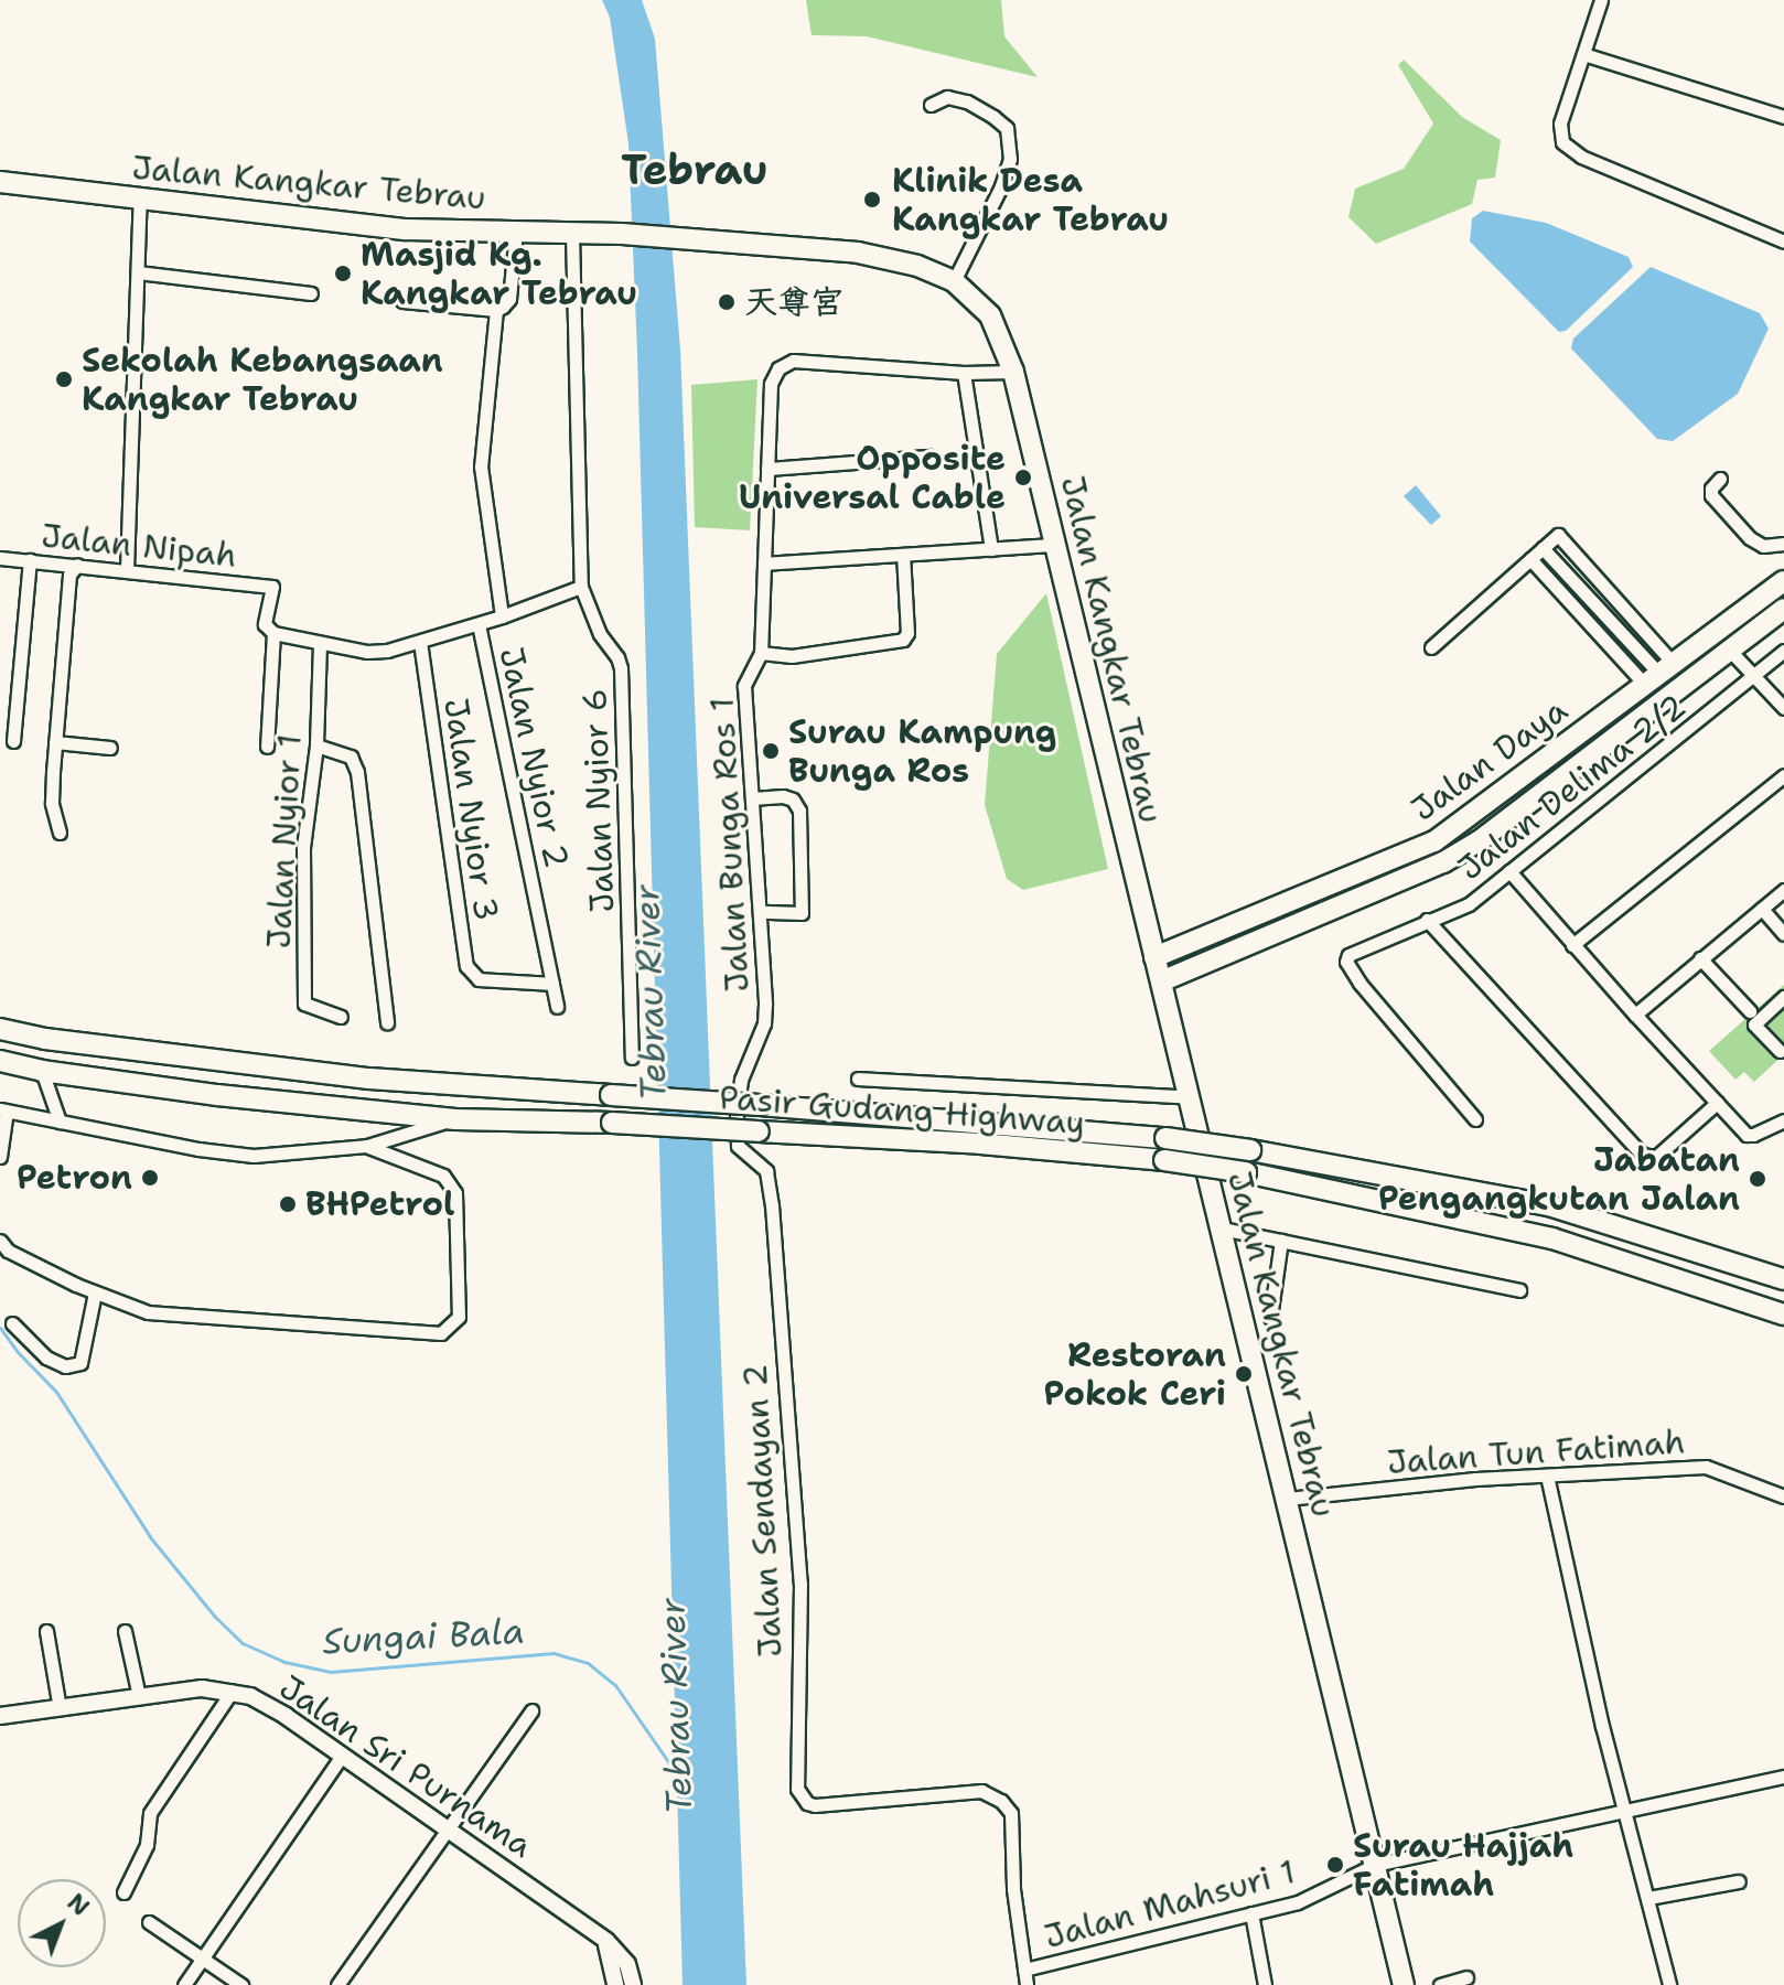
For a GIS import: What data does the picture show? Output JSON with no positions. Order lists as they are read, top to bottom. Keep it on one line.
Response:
{"streets":{"main road":["Jalan Kangkar Tebrau","Jalan Daya","Pasir Gudang Highway"],"street":["Jalan Nipah","Jalan Nyior 2","Jalan Delima 2/2","Jalan Nyior 6","Jalan Nyior 3","Jalan Nyior 1","Jalan Bunga Ros 1","Jalan Tun Fatimah","Jalan Sendayan 2","Jalan Sri Purnama","Jalan Mahsuri 1"]},"crossings":[["Jalan Kangkar Tebrau","Jalan Daya"],["Jalan Kangkar Tebrau","Jalan Nyior 6"],["Jalan Kangkar Tebrau","Jalan Bunga Ros 1"],["Jalan Kangkar Tebrau","Jalan Tun Fatimah"],["Jalan Kangkar Tebrau","Jalan Mahsuri 1"],["Jalan Nyior 2","Jalan Nyior 3"],["Jalan Bunga Ros 1","Jalan Sendayan 2"],["Jalan Sendayan 2","Jalan Mahsuri 1"]],"districts":["Tebrau"],"water":["Tebrau River","Sungai Bala"],"places":["Klinik Desa Kangkar Tebrau","Masjid Kg. Kangkar Tebrau","天尊宫","Sekolah Kebangsaan Kangkar Tebrau","Opposite Universal Cable","Surau Kampung Bunga Ros","Petron","Jabatan Pengangkutan Jalan","BHPetrol","Restoran Pokok Ceri","Surau Hajjah Fatimah"],"north":"top right"}
